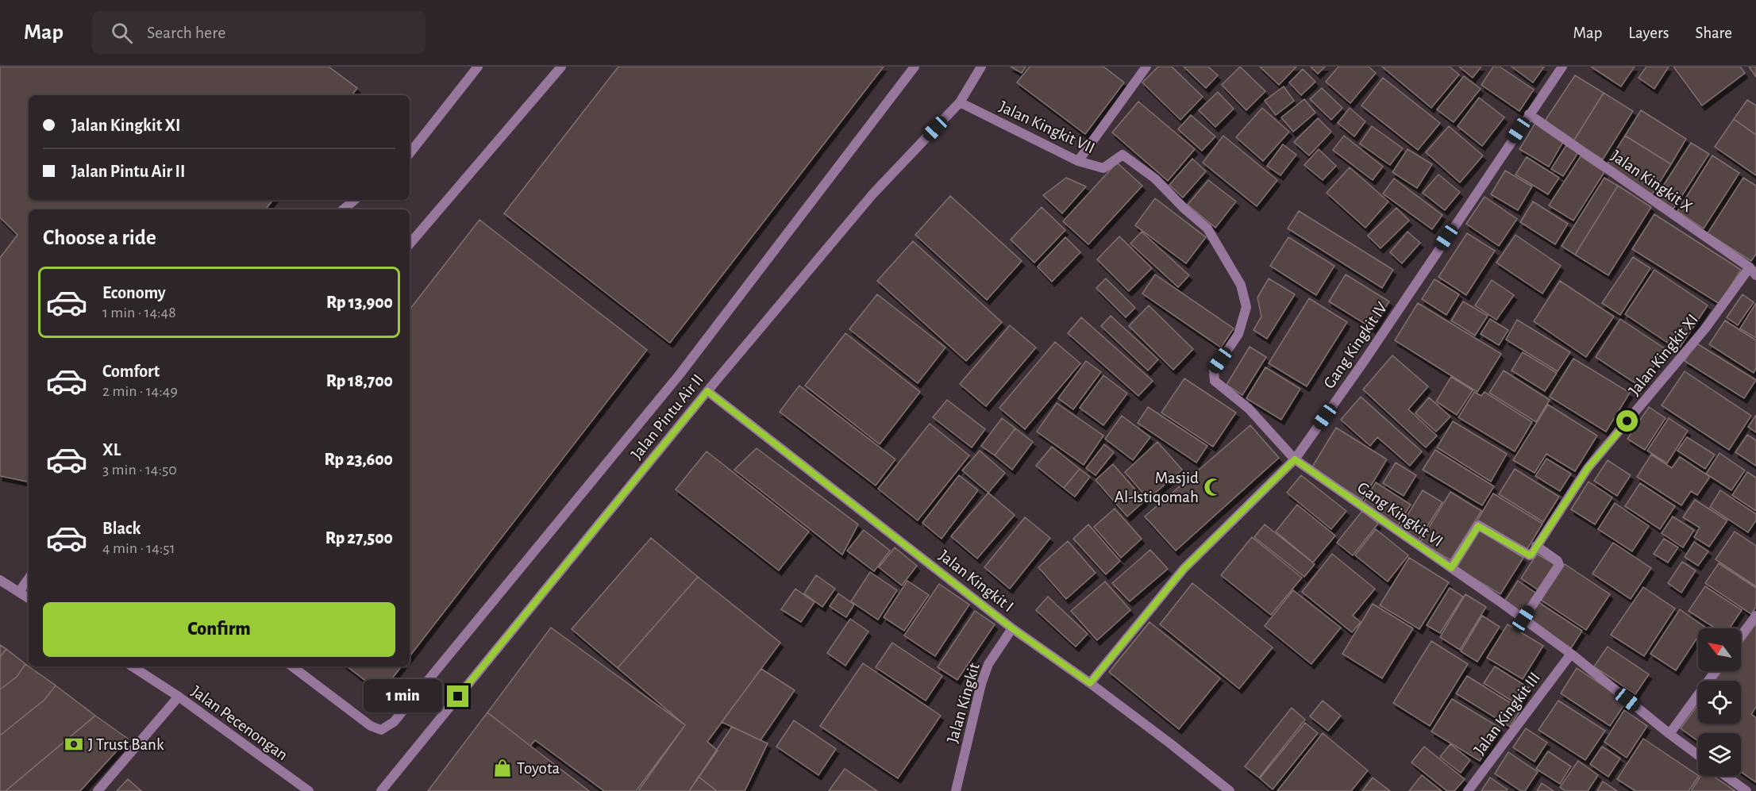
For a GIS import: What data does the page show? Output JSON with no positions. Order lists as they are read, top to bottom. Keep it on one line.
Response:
{"streets":{"street":["Jalan Kingkit VII","Jalan Kingkit X","Gang Kingkit IV","Jalan Kingkit XI","Jalan Pintu Air II","Gang Kingkit VI","Jalan Kingkit I","Jalan Kingkit","Jalan Kingkit III","Jalan Pecenongan"]},"crossings":[["Jalan Kingkit VII","Gang Kingkit IV"],["Jalan Kingkit VII","Jalan Pintu Air II"],["Jalan Kingkit VII","Gang Kingkit VI"],["Jalan Kingkit X","Gang Kingkit IV"],["Jalan Kingkit X","Jalan Kingkit XI"],["Gang Kingkit IV","Gang Kingkit VI"],["Gang Kingkit IV","Jalan Kingkit I"],["Jalan Pintu Air II","Jalan Kingkit I"],["Gang Kingkit VI","Jalan Kingkit III"],["Jalan Kingkit I","Jalan Kingkit"]],"places":{"mosque":["Masjid Al-Istiqomah"],"bank":["J Trust Bank"],"shop":["Toyota"]},"north":"top left","page":{"header":"Map","search":"Search here","nav":["Map","Layers","Share"],"banner":["Jalan Kingkit XI","Jalan Pintu Air II"],"heading":"Choose a ride","list":[{"name":"Economy","note":"1 min · 14:48","value":"Rp 13,900"},{"name":"Comfort","note":"2 min · 14:49","value":"Rp 18,700"},{"name":"XL","note":"3 min · 14:50","value":"Rp 23,600"},{"name":"Black","note":"4 min · 14:51","value":"Rp 27,500"}],"buttons":"Confirm","bubble":"1 min"}}
